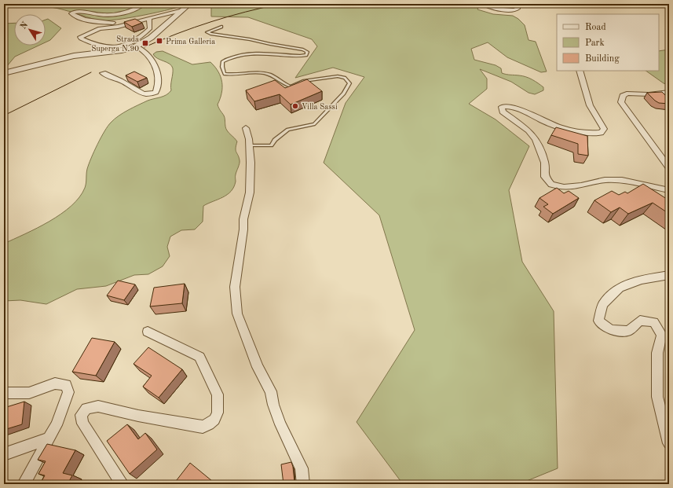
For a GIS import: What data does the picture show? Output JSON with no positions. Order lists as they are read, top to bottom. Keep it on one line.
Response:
{"places":{"transit":["Prima Galleria","Strada Superga N.90"],"other":["Villa Sassi"]},"legend":["Road","Park","Building"],"north":"top left"}
